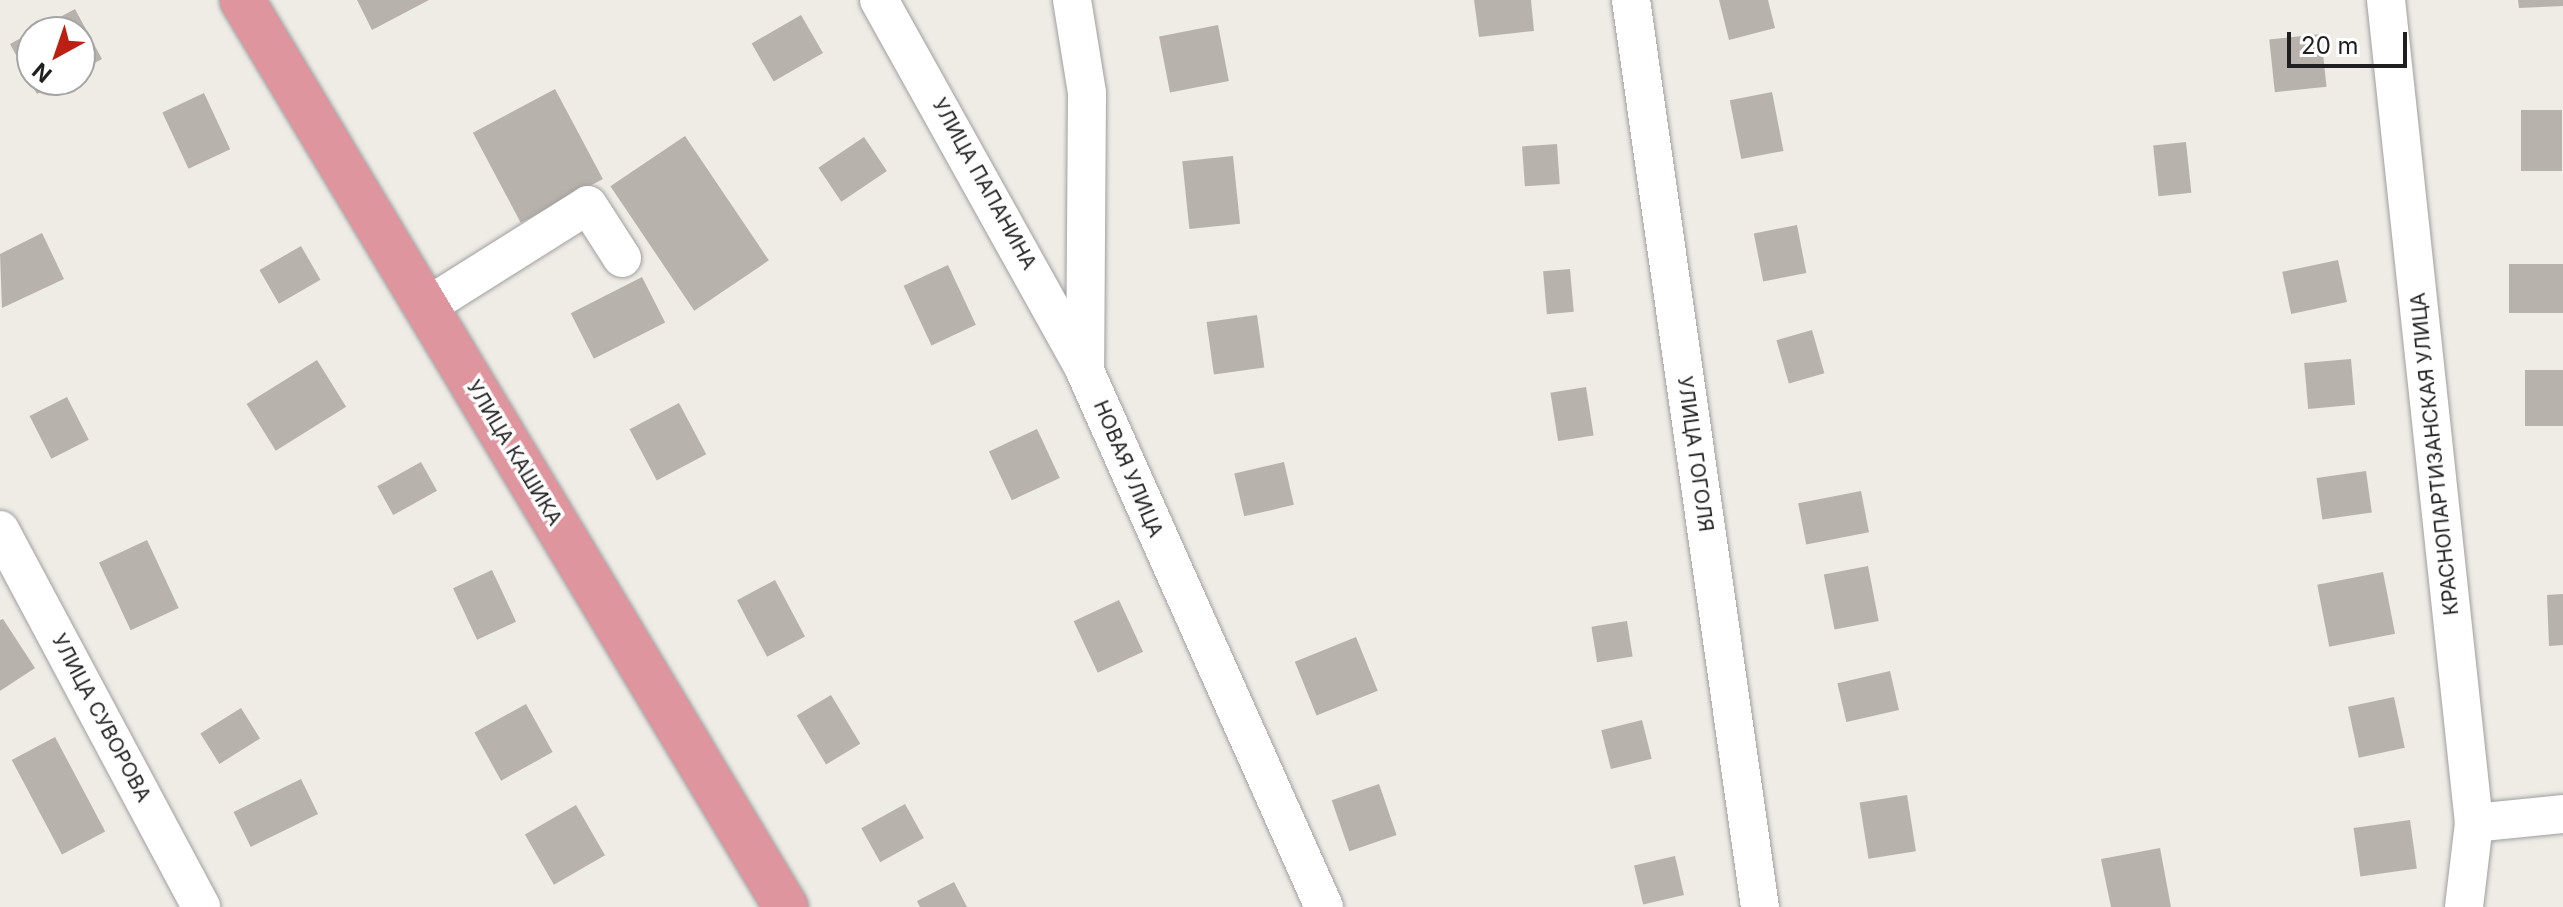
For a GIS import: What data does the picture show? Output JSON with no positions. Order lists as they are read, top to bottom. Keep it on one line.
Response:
{"streets":{"highway":["УЛИЦА КАШИКА"],"street":["УЛИЦА ПАПАНИНА","УЛИЦА ГОГОЛЯ","КРАСНОПАРТИЗАНСКАЯ УЛИЦА","НОВАЯ УЛИЦА","УЛИЦА СУВОРОВА"]},"crossings":[["УЛИЦА ПАПАНИНА","НОВАЯ УЛИЦА"]],"scale_bar":"20 m","north":"bottom left"}
